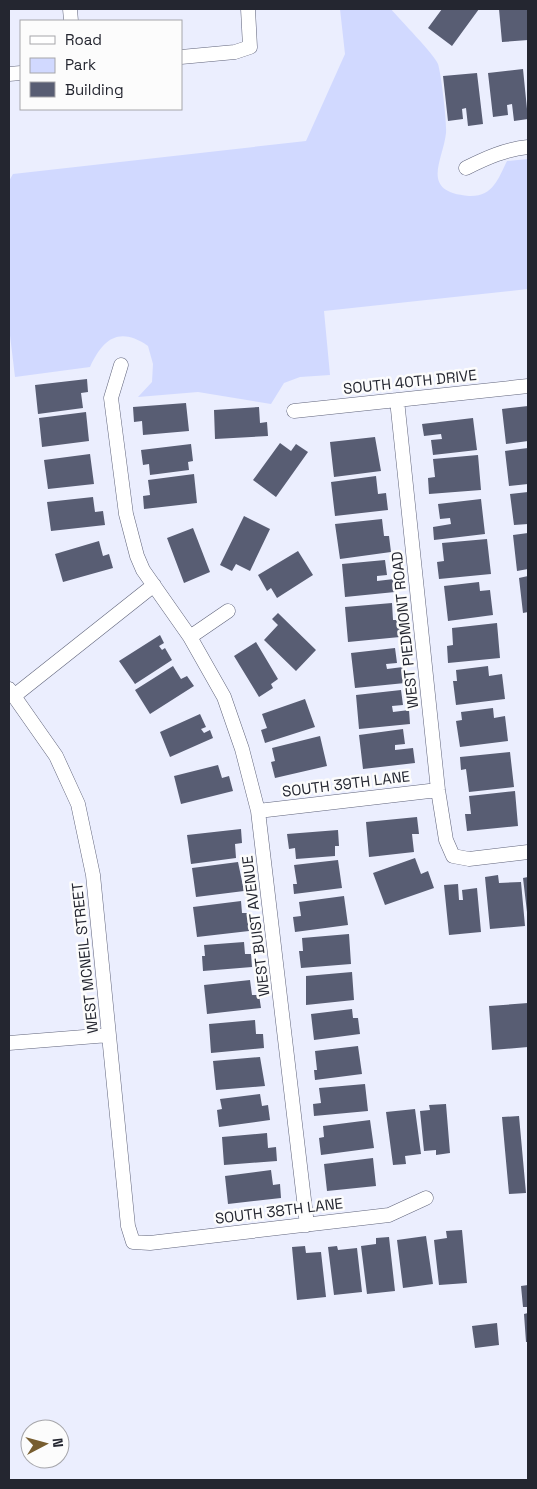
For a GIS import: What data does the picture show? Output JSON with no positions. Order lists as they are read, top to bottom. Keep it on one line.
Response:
{"streets":{"street":["SOUTH 40TH DRIVE","WEST PIEDMONT ROAD","SOUTH 39TH LANE","WEST BUIST AVENUE","WEST MCNEIL STREET","SOUTH 38TH LANE"]},"crossings":[["SOUTH 40TH DRIVE","WEST PIEDMONT ROAD"],["WEST PIEDMONT ROAD","SOUTH 39TH LANE"],["SOUTH 39TH LANE","WEST BUIST AVENUE"],["WEST BUIST AVENUE","SOUTH 38TH LANE"],["WEST MCNEIL STREET","SOUTH 38TH LANE"]],"legend":["Road","Park","Building"],"north":"right"}
